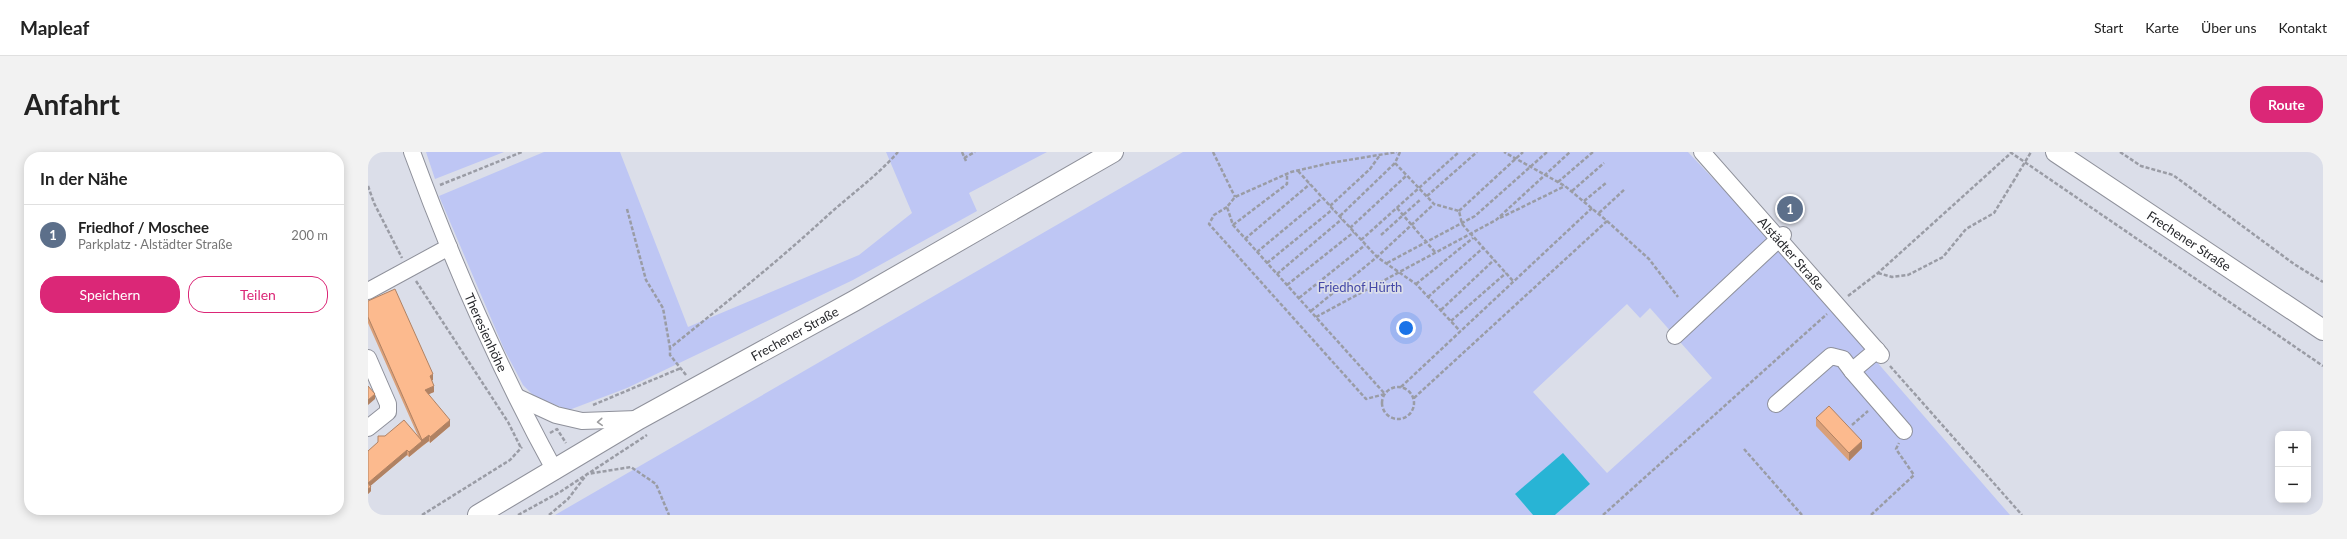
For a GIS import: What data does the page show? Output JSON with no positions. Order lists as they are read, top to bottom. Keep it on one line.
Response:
{"streets":{"main road":["Frechener Straße"],"street":["Alstädter Straße","Theresienhöhe"]},"crossings":[["Frechener Straße","Theresienhöhe"]],"parks":["Friedhof Hürth"],"page":{"header":"Mapleaf","nav":["Start","Karte","Über uns","Kontakt"],"buttons":["Route",["Speichern","Teilen"]],"title":"Anfahrt","heading":"In der Nähe","pins":"1","list":[{"mark":"1","name":"Friedhof / Moschee","note":"Parkplatz · Alstädter Straße","value":"200 m"}],"map_buttons":["+","−"]}}
